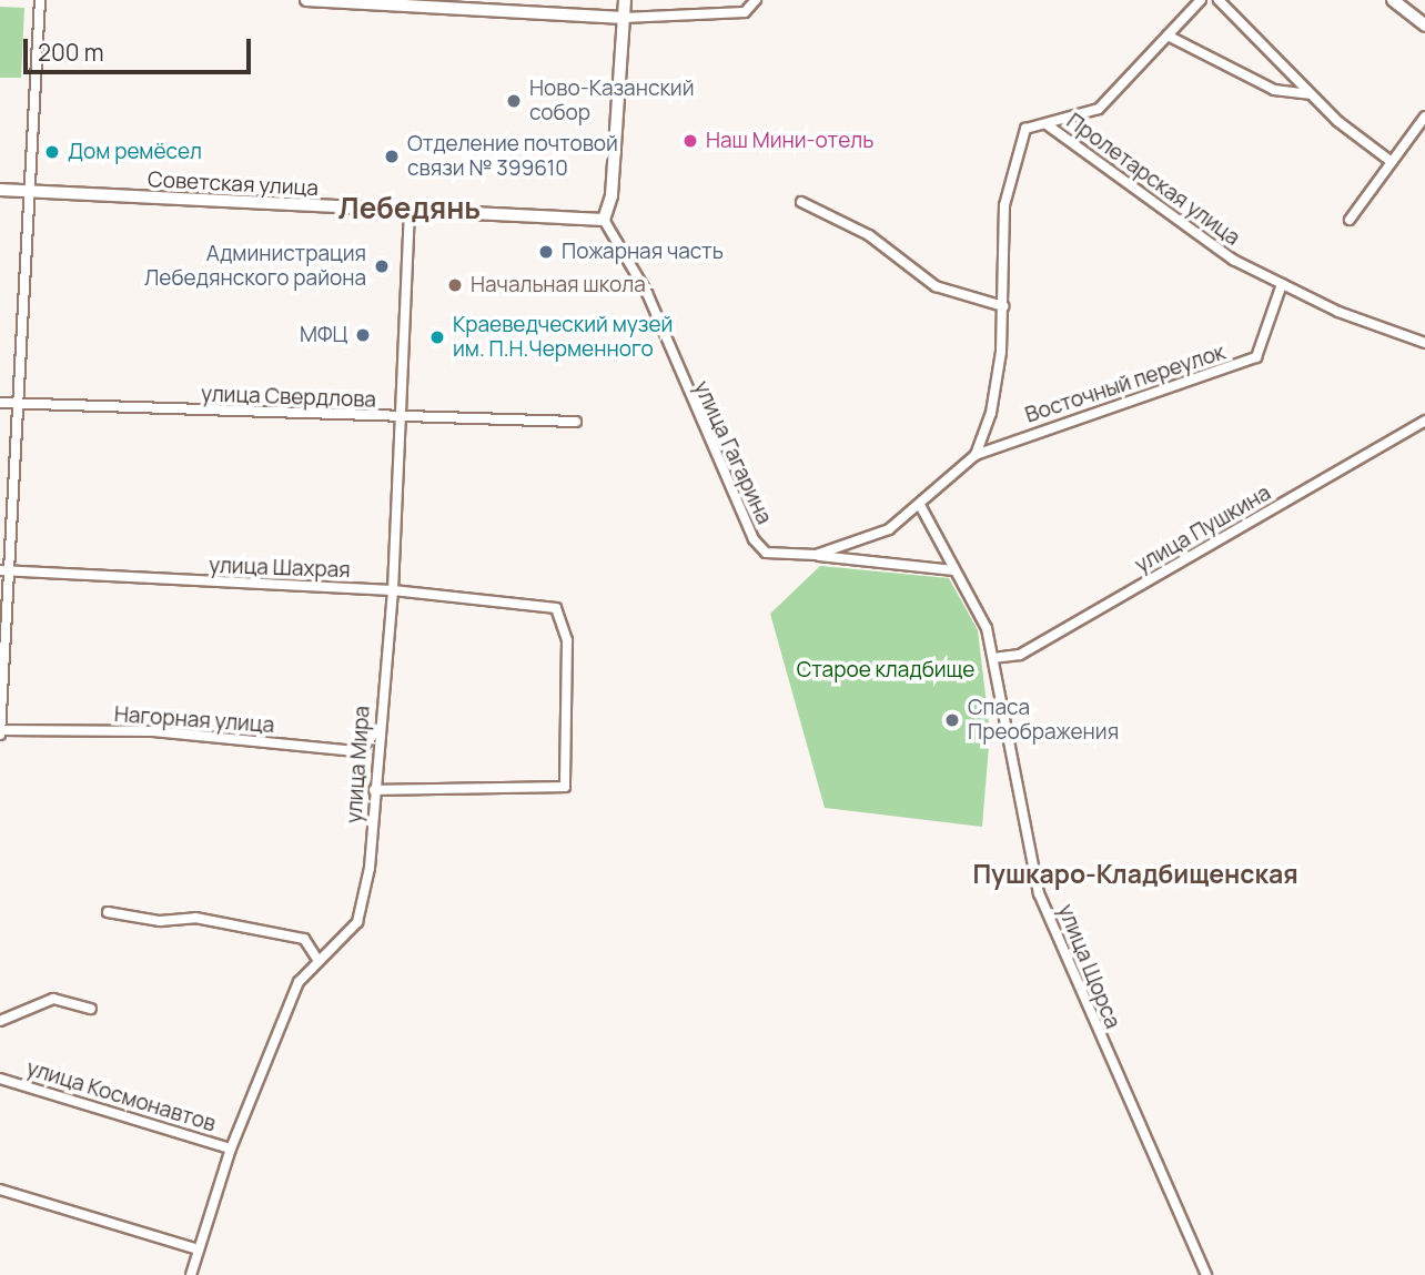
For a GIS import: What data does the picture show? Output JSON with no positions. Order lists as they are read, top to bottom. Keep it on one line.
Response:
{"streets":{"main road":["Советская улица"],"street":["Пролетарская улица","Восточный переулок","улица Свердлова","улица Гагарина","улица Пушкина","улица Шахрая","Нагорная улица","улица Мира","улица Щорса","улица Космонавтов"]},"crossings":[["Пролетарская улица","Восточный переулок"],["Пролетарская улица","улица Гагарина"],["Советская улица","улица Гагарина"],["Советская улица","улица Мира"],["Восточный переулок","улица Гагарина"],["улица Свердлова","улица Мира"],["улица Гагарина","улица Щорса"],["улица Пушкина","улица Щорса"],["улица Шахрая","улица Мира"],["Нагорная улица","улица Мира"],["улица Мира","улица Космонавтов"]],"districts":["Лебедянь","Пушкаро-Кладбищенская"],"parks":["Старое кладбище"],"places":["Ново-Казанский собор","Наш Мини-отель","Дом ремёсел","Отделение почтовой связи № 399610","Пожарная часть","Администрация Лебедянского района","Начальная школа","МФЦ","Краеведческий музей им. П.Н.Черменного","Спаса Преображения"],"scale_bar":"200 m"}
